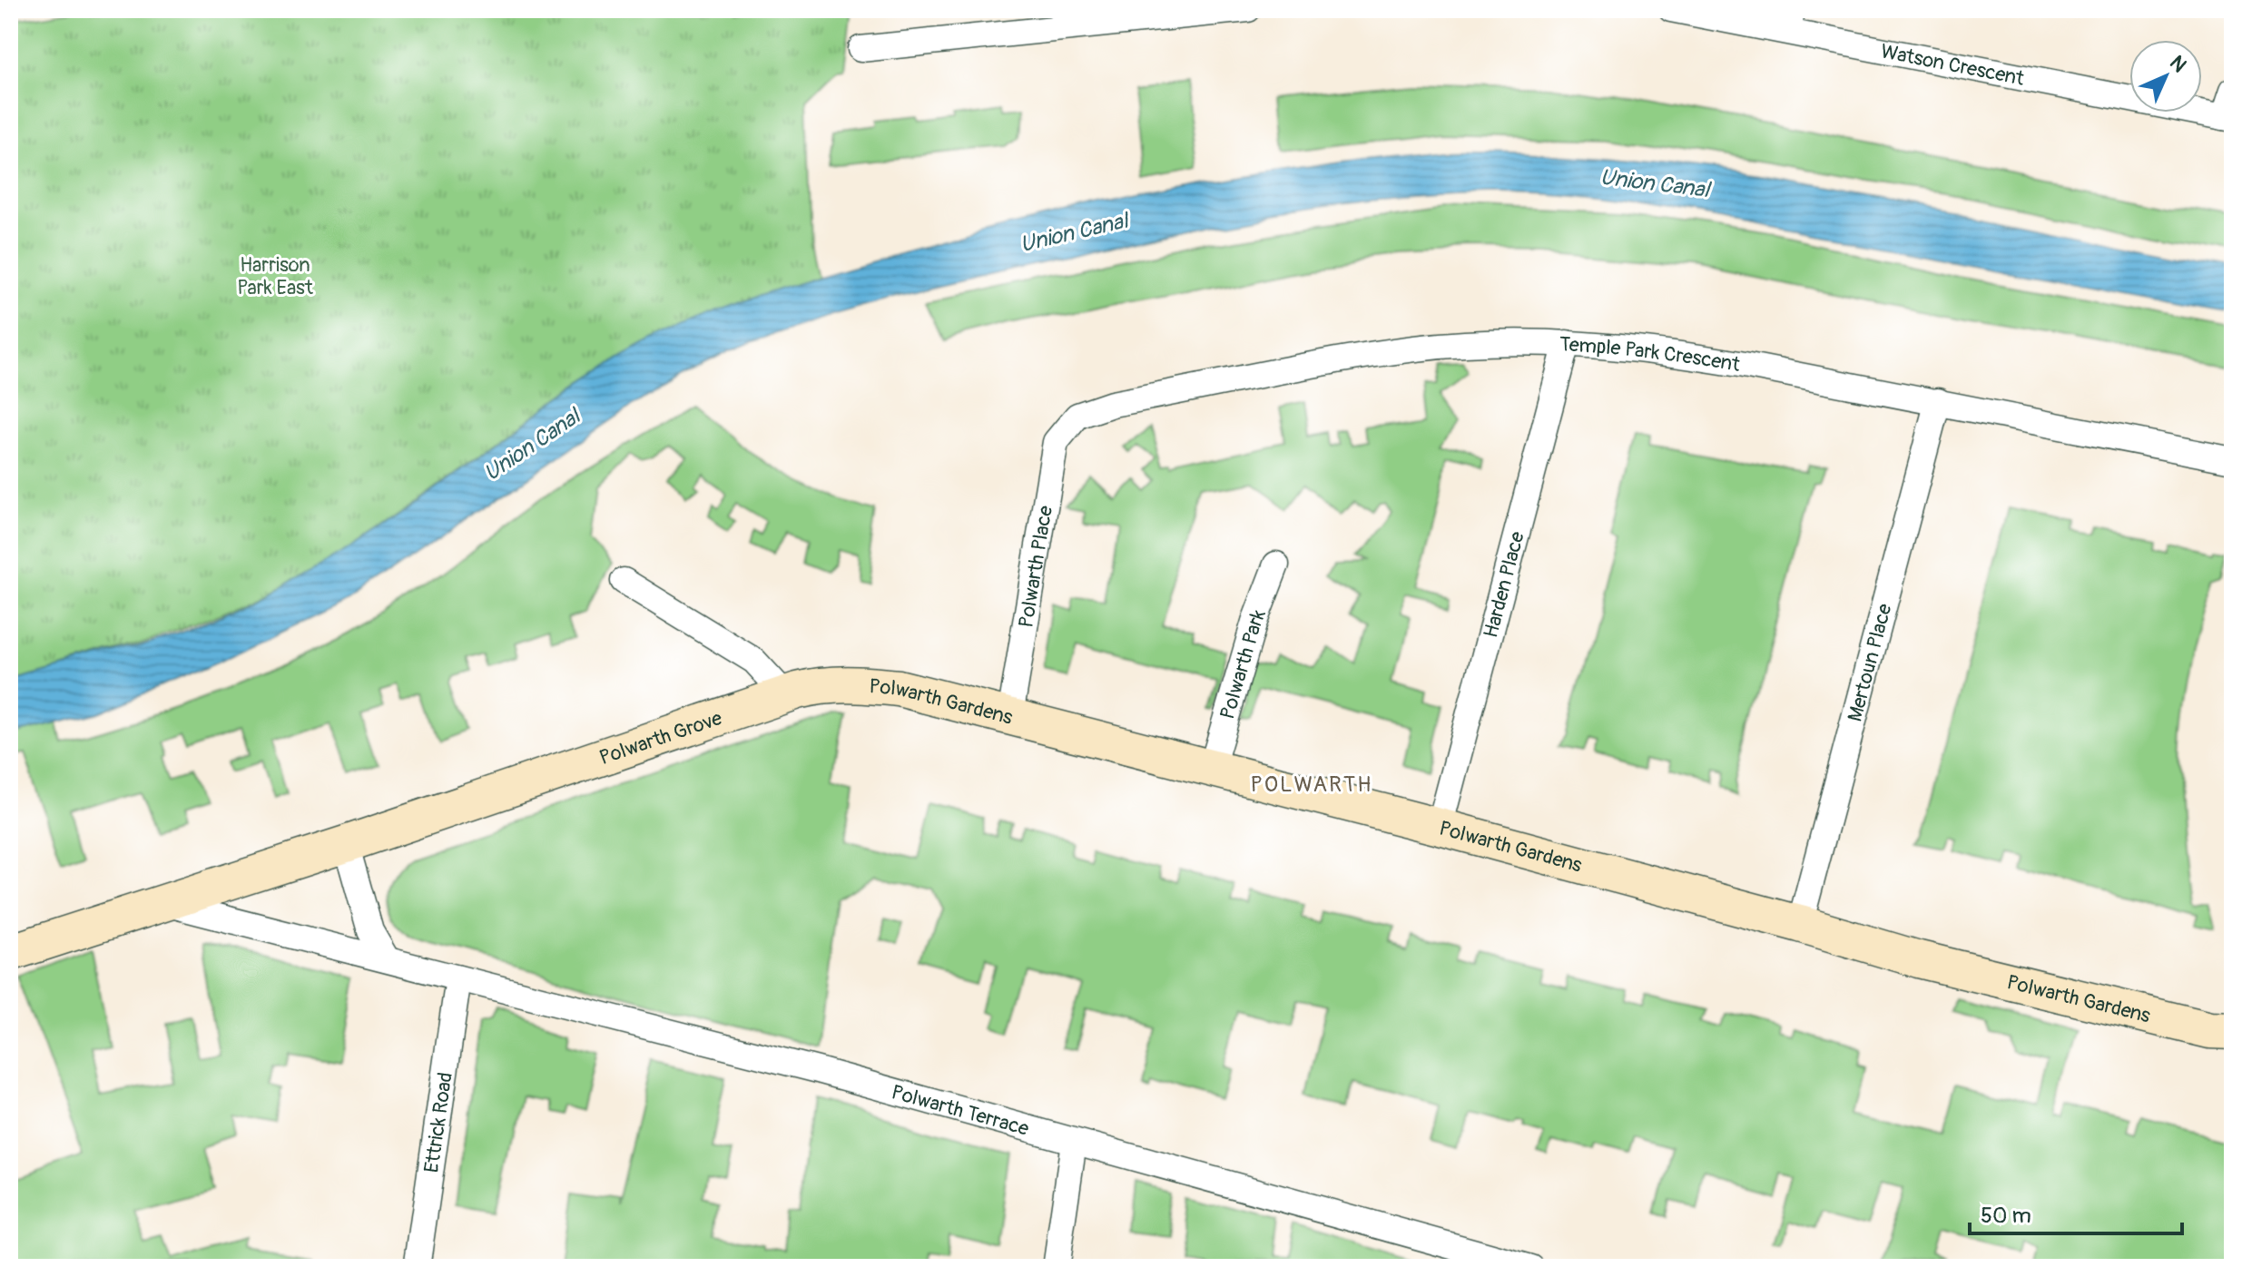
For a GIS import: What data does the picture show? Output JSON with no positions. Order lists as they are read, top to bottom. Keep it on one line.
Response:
{"streets":{"street":["Watson Crescent","Temple Park Crescent","Polwarth Place","Harden Place","Mertoun Place","Polwarth Park","Polwarth Gardens","Polwarth Grove","Polwarth Terrace","Ettrick Road"]},"crossings":[["Temple Park Crescent","Polwarth Place"],["Temple Park Crescent","Harden Place"],["Temple Park Crescent","Mertoun Place"],["Polwarth Place","Polwarth Gardens"],["Harden Place","Polwarth Gardens"],["Mertoun Place","Polwarth Gardens"],["Polwarth Park","Polwarth Gardens"],["Polwarth Gardens","Polwarth Grove"],["Polwarth Terrace","Ettrick Road"]],"districts":["POLWARTH"],"water":["Union Canal"],"parks":["Harrison Park East"],"scale_bar":"50 m","north":"top right"}
